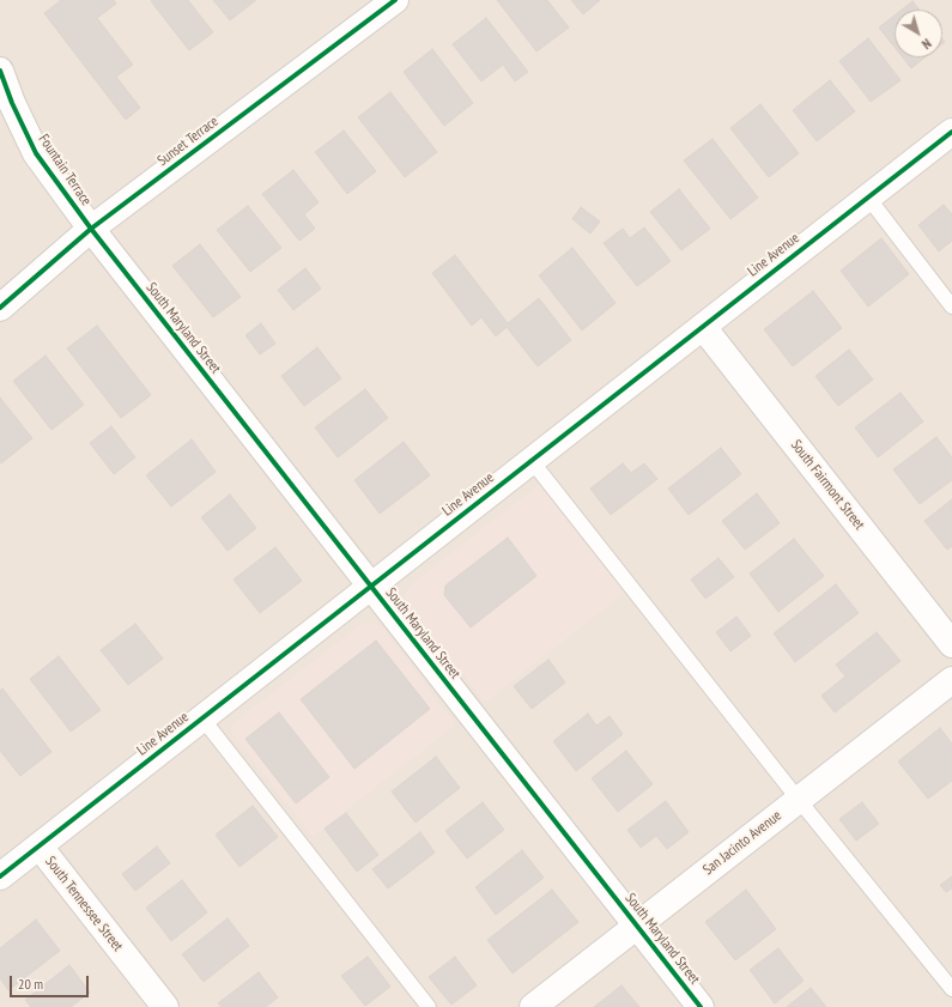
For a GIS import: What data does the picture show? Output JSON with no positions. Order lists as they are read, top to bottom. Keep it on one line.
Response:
{"streets":{"street":["Sunset Terrace","Fountain Terrace","Line Avenue","South Maryland Street","South Fairmont Street","San Jacinto Avenue","South Tennessee Street"]},"crossings":[["Sunset Terrace","Fountain Terrace"],["Sunset Terrace","South Maryland Street"],["Fountain Terrace","South Maryland Street"],["Line Avenue","South Maryland Street"],["Line Avenue","South Fairmont Street"],["Line Avenue","South Tennessee Street"],["South Maryland Street","San Jacinto Avenue"]],"scale_bar":"20 m","north":"bottom right"}
